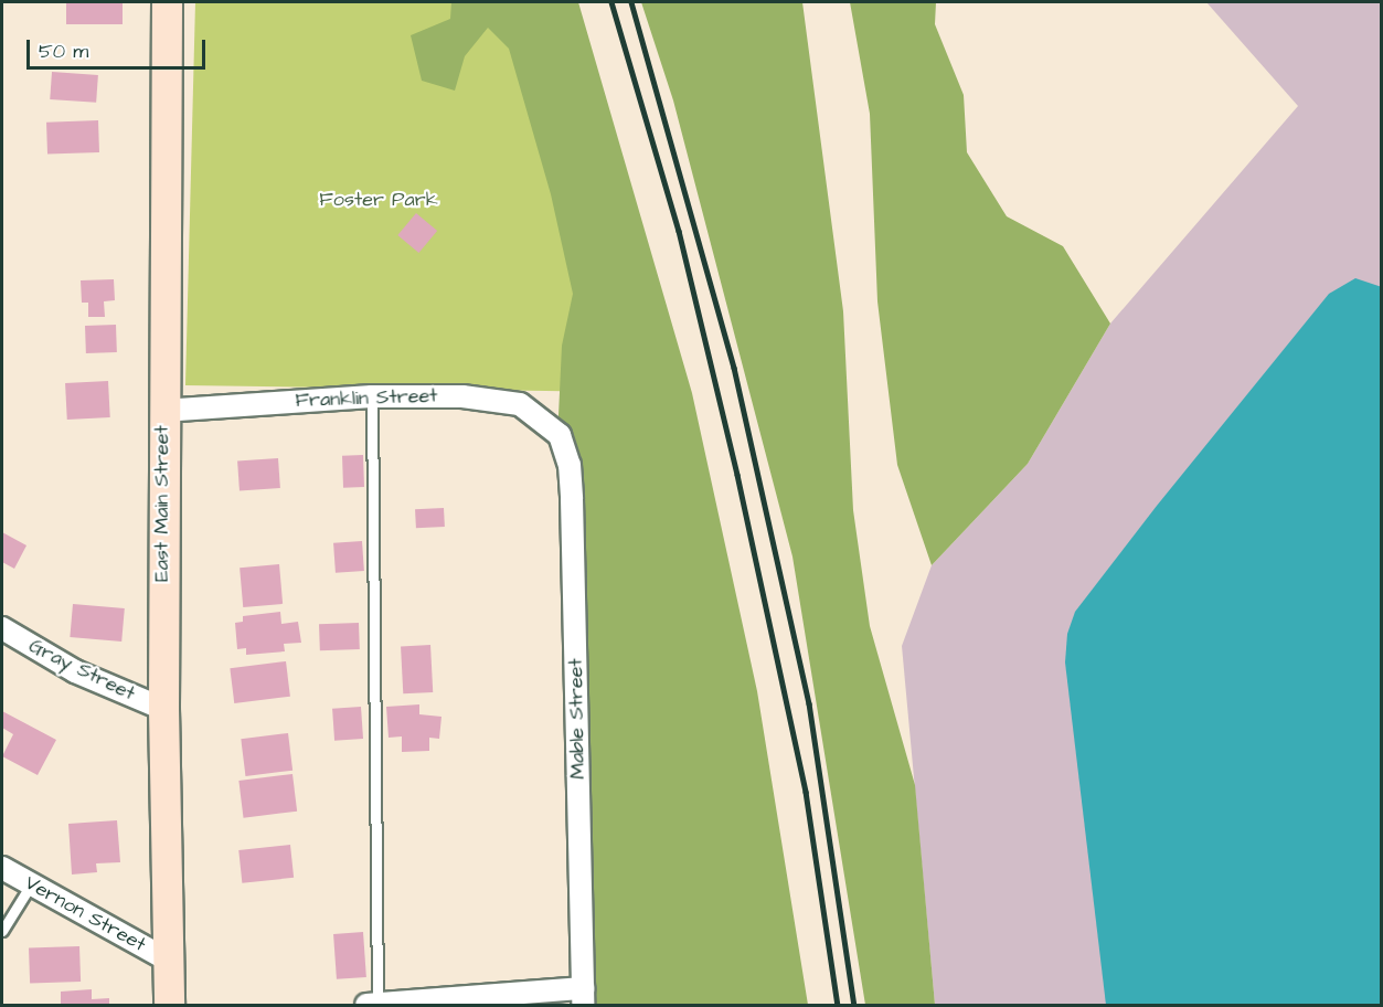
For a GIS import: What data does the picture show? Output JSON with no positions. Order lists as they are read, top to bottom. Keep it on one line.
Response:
{"streets":{"street":["Franklin Street","East Main Street","Gray Street","Mable Street","Vernon Street"]},"crossings":[["Franklin Street","East Main Street"],["Franklin Street","Mable Street"],["East Main Street","Gray Street"],["East Main Street","Vernon Street"]],"parks":["Foster Park"],"scale_bar":"50 m"}
